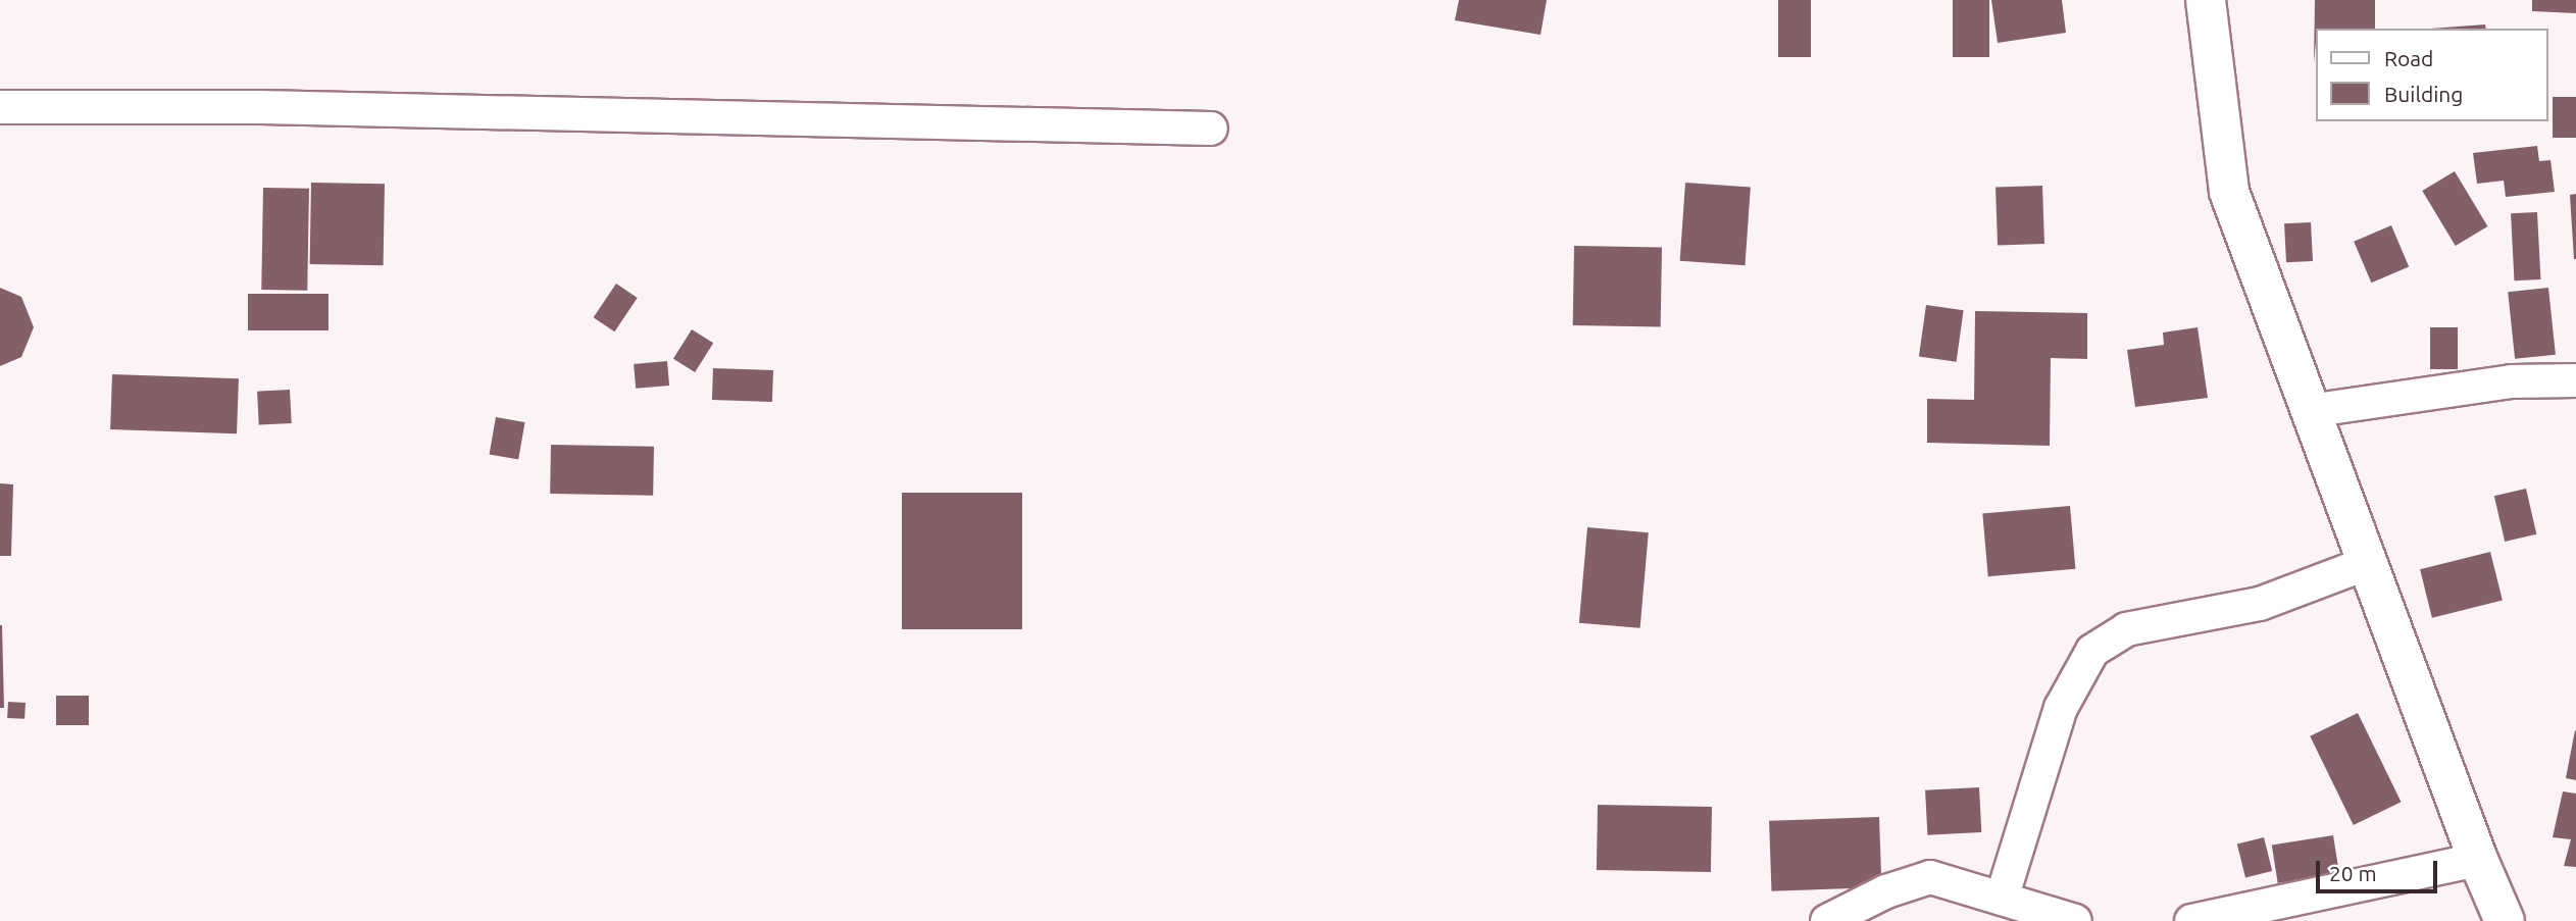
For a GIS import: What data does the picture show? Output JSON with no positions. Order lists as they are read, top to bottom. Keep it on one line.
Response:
{"legend":["Road","Building"],"scale_bar":"20 m"}
